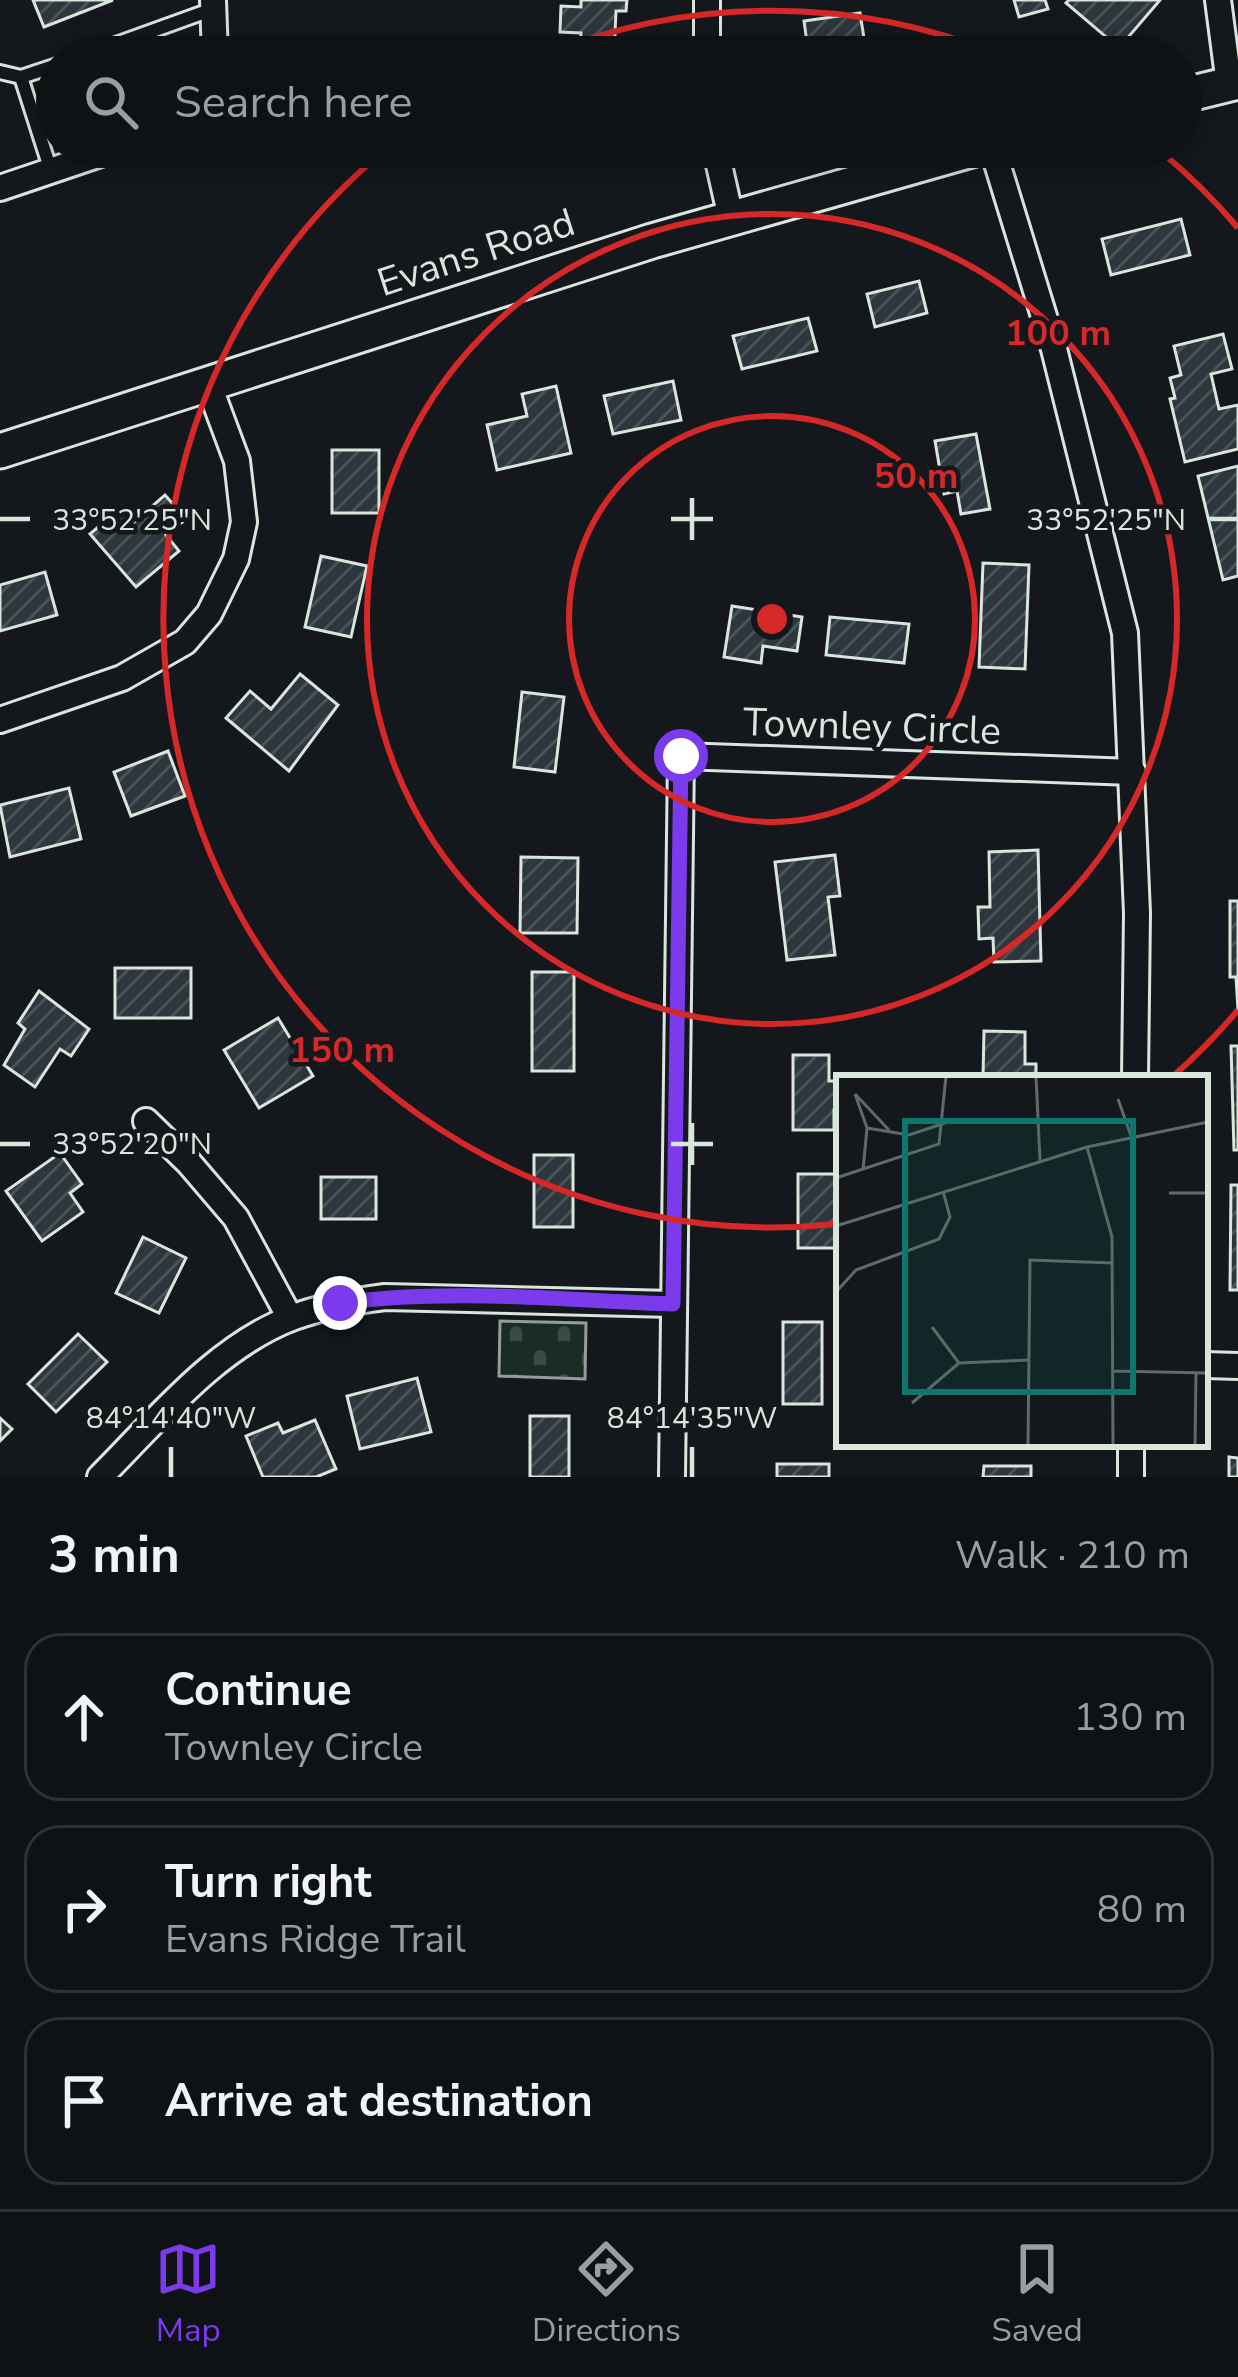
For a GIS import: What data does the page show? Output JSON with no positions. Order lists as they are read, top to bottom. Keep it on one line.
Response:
{"streets":{"street":["Evans Road","Townley Circle"]},"page":{"search":"Search here","heading":["3 min","Walk · 210 m"],"list":[["Continue","Townley Circle","130 m"],["Turn right","Evans Ridge Trail","80 m"],"Arrive at destination"],"nav":["Map","Directions","Saved"]},"coordinates":["33°52'25\"N","33°52'20\"N","84°14'40\"W","84°14'35\"W"],"rings":["100 m","50 m","150 m"]}
